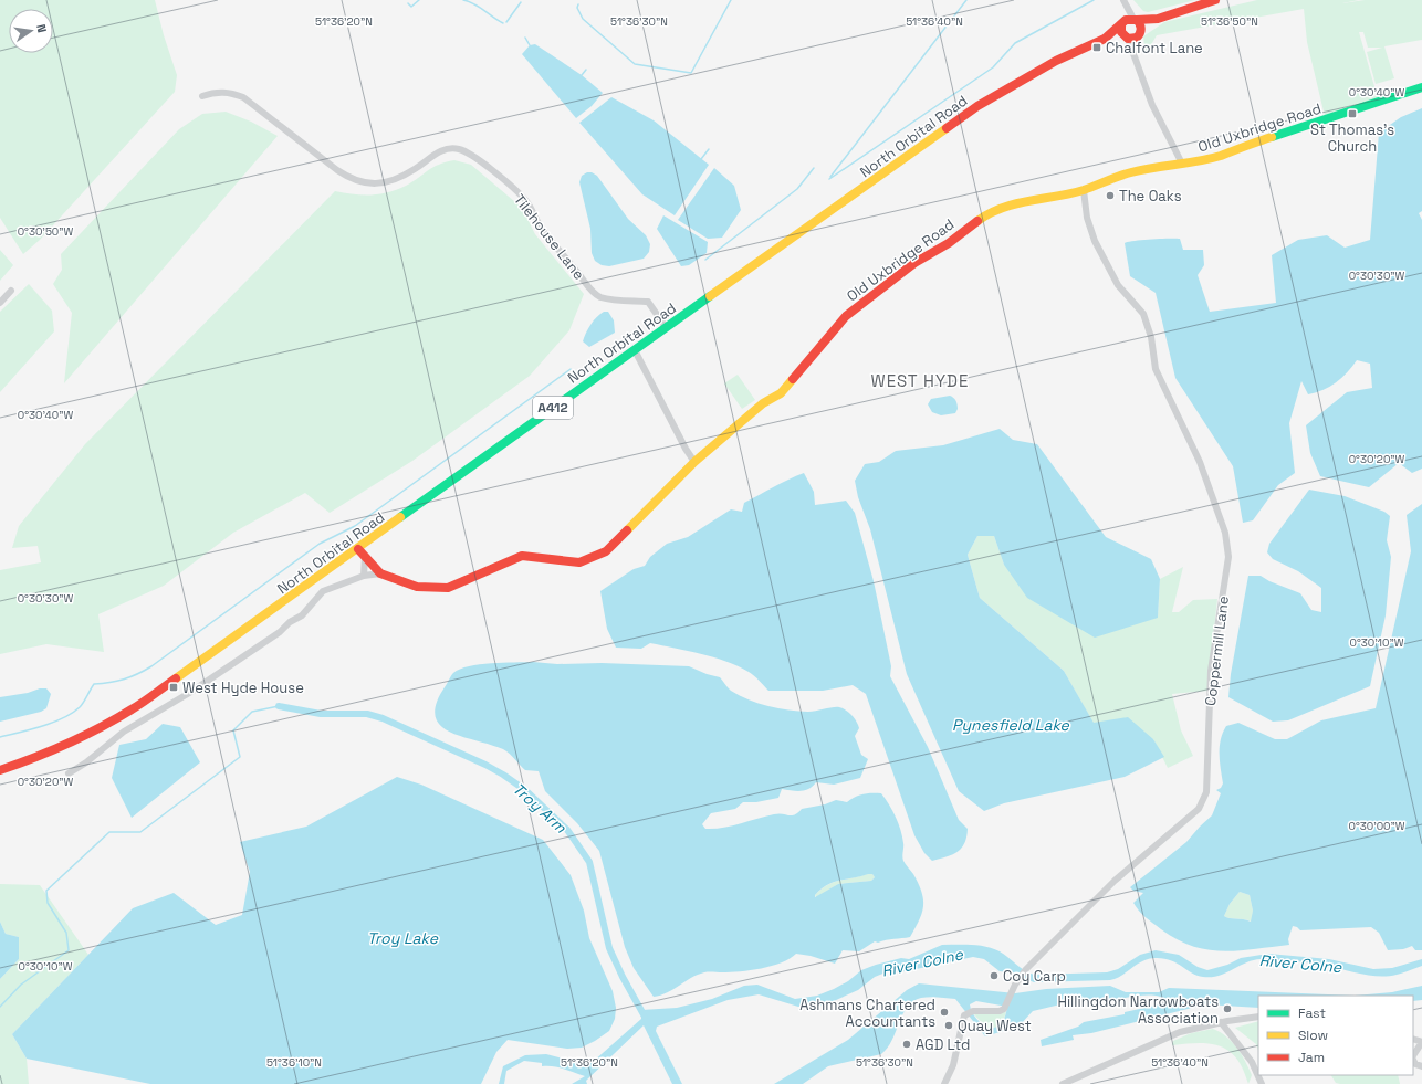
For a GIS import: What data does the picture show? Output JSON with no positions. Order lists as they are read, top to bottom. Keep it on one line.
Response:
{"streets":{"main road":["Old Uxbridge Road","North Orbital Road","A412"],"street":["Tilehouse Lane","Coppermill Lane"]},"crossings":[["Old Uxbridge Road","North Orbital Road"],["Old Uxbridge Road","Coppermill Lane"],["North Orbital Road","Tilehouse Lane"]],"districts":["WEST HYDE"],"water":["Pynesfield Lake","Troy Arm","Troy Lake","River Colne"],"places":{"transit":["Chalfont Lane","St Thomas's Church","West Hyde House"],"other":["The Oaks","Coy Carp","Hillingdon Narrowboats Association","Ashmans Chartered Accountants","Quay West","AGD Ltd"]},"legend":["Fast","Slow","Jam"],"north":"right","coordinates":["51°36'20\"N","51°36'30\"N","51°36'40\"N","51°36'50\"N","0°30'40\"W","0°30'50\"W","0°30'30\"W","0°30'20\"W","0°30'10\"W","0°30'00\"W","51°36'10\"N"]}
